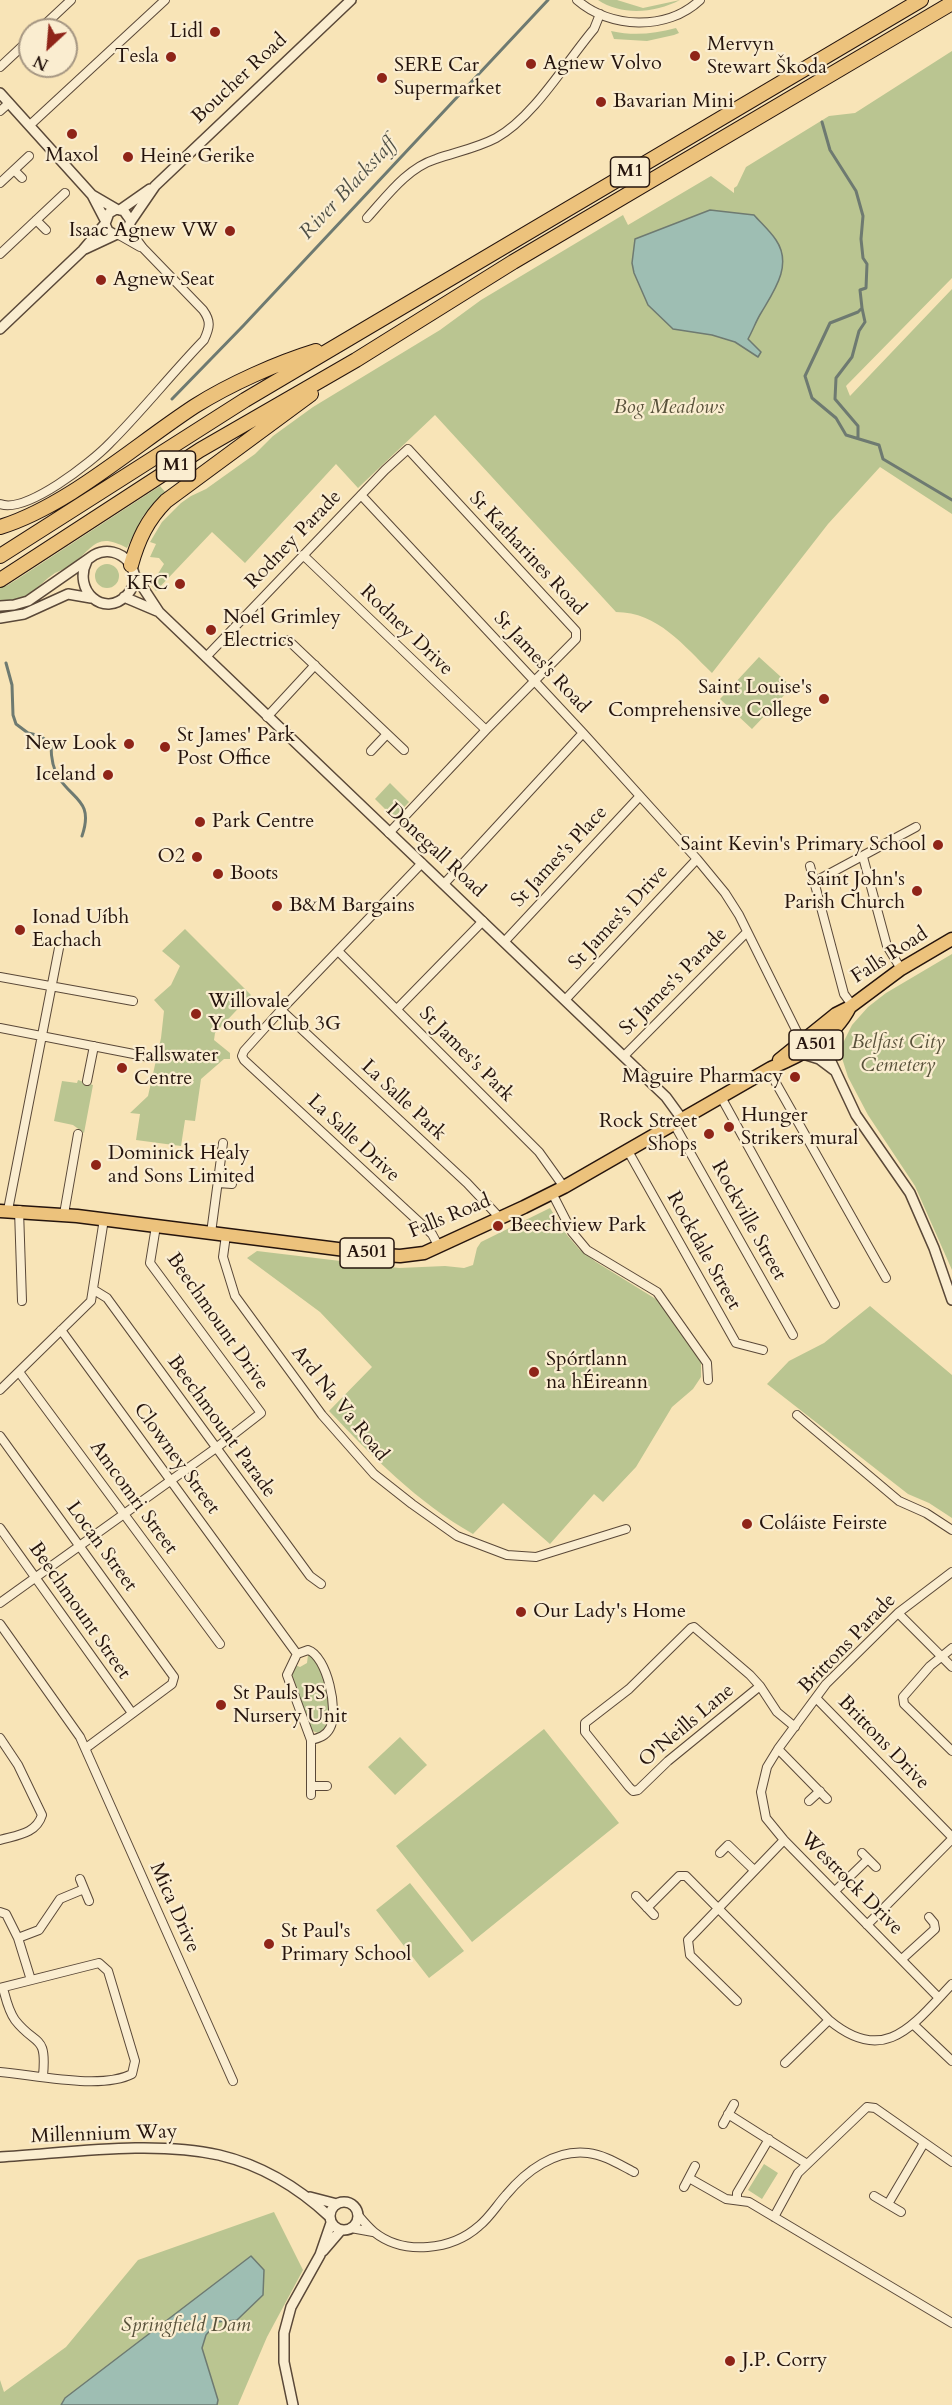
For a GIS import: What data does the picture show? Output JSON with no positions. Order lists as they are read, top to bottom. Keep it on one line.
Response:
{"streets":{"highway":["M1"],"main road":["Falls Road","A501"],"street":["Boucher Road","Rodney Parade","St Katharines Road","Rodney Drive","St James's Road","Donegall Road","St James's Place","St James's Drive","St James's Parade","St James's Park","La Salle Park","La Salle Drive","Rockville Street","Rockdale Street","Beechmount Drive","Ard Na Va Road","Beechmount Parade","Clowney Street","Amcomri Street","Locan Street","Beechmount Street","Brittons Parade","O'Neills Lane","Brittons Drive","Westrock Drive","Mica Drive","Millennium Way"]},"crossings":[["Rodney Parade","St Katharines Road"],["Rodney Parade","Rodney Drive"],["Rodney Parade","St James's Road"],["Rodney Parade","Donegall Road"],["St Katharines Road","Rodney Drive"],["St Katharines Road","St James's Road"],["St Katharines Road","Donegall Road"],["St James's Road","St James's Place"],["St James's Road","St James's Drive"],["St James's Road","Falls Road"],["St James's Road","St James's Parade"],["Donegall Road","St James's Place"],["Donegall Road","St James's Drive"],["Donegall Road","Falls Road"],["Donegall Road","St James's Parade"],["Donegall Road","Rockville Street"],["Falls Road","St James's Park"],["Falls Road","La Salle Park"],["Falls Road","La Salle Drive"],["Falls Road","Rockville Street"],["Falls Road","Rockdale Street"],["Falls Road","Beechmount Drive"],["Falls Road","Ard Na Va Road"],["La Salle Park","La Salle Drive"],["Beechmount Drive","Beechmount Parade"],["Locan Street","Beechmount Street"],["Brittons Parade","O'Neills Lane"],["Brittons Parade","Brittons Drive"],["Brittons Parade","Westrock Drive"]],"water":["River Blackstaff"],"parks":["Bog Meadows","Belfast City Cemetery","Springfield Dam"],"places":["Lidl","Mervyn Stewart Škoda","Tesla","Agnew Volvo","SERE Car Supermarket","Bavarian Mini","Maxol","Heine Gerike","Isaac Agnew VW","Agnew Seat","KFC","Noel Grimley Electrics","Saint Louise's Comprehensive College","New Look","St James' Park Post Office","Iceland","Park Centre","Saint Kevin's Primary School","O2","Boots","Saint John's Parish Church","B&M Bargains","Ionad Uíbh Eachach","Willovale Youth Club 3G","Fallswater Centre","Maguire Pharmacy","Hunger Strikers mural","Rock Street Shops","Dominick Healy and Sons Limited","Beechview Park","Spórtlann na hÉireann","Coláiste Feirste","Our Lady's Home","St Pauls PS Nursery Unit","St Paul's Primary School","J.P. Corry"],"north":"bottom left"}
